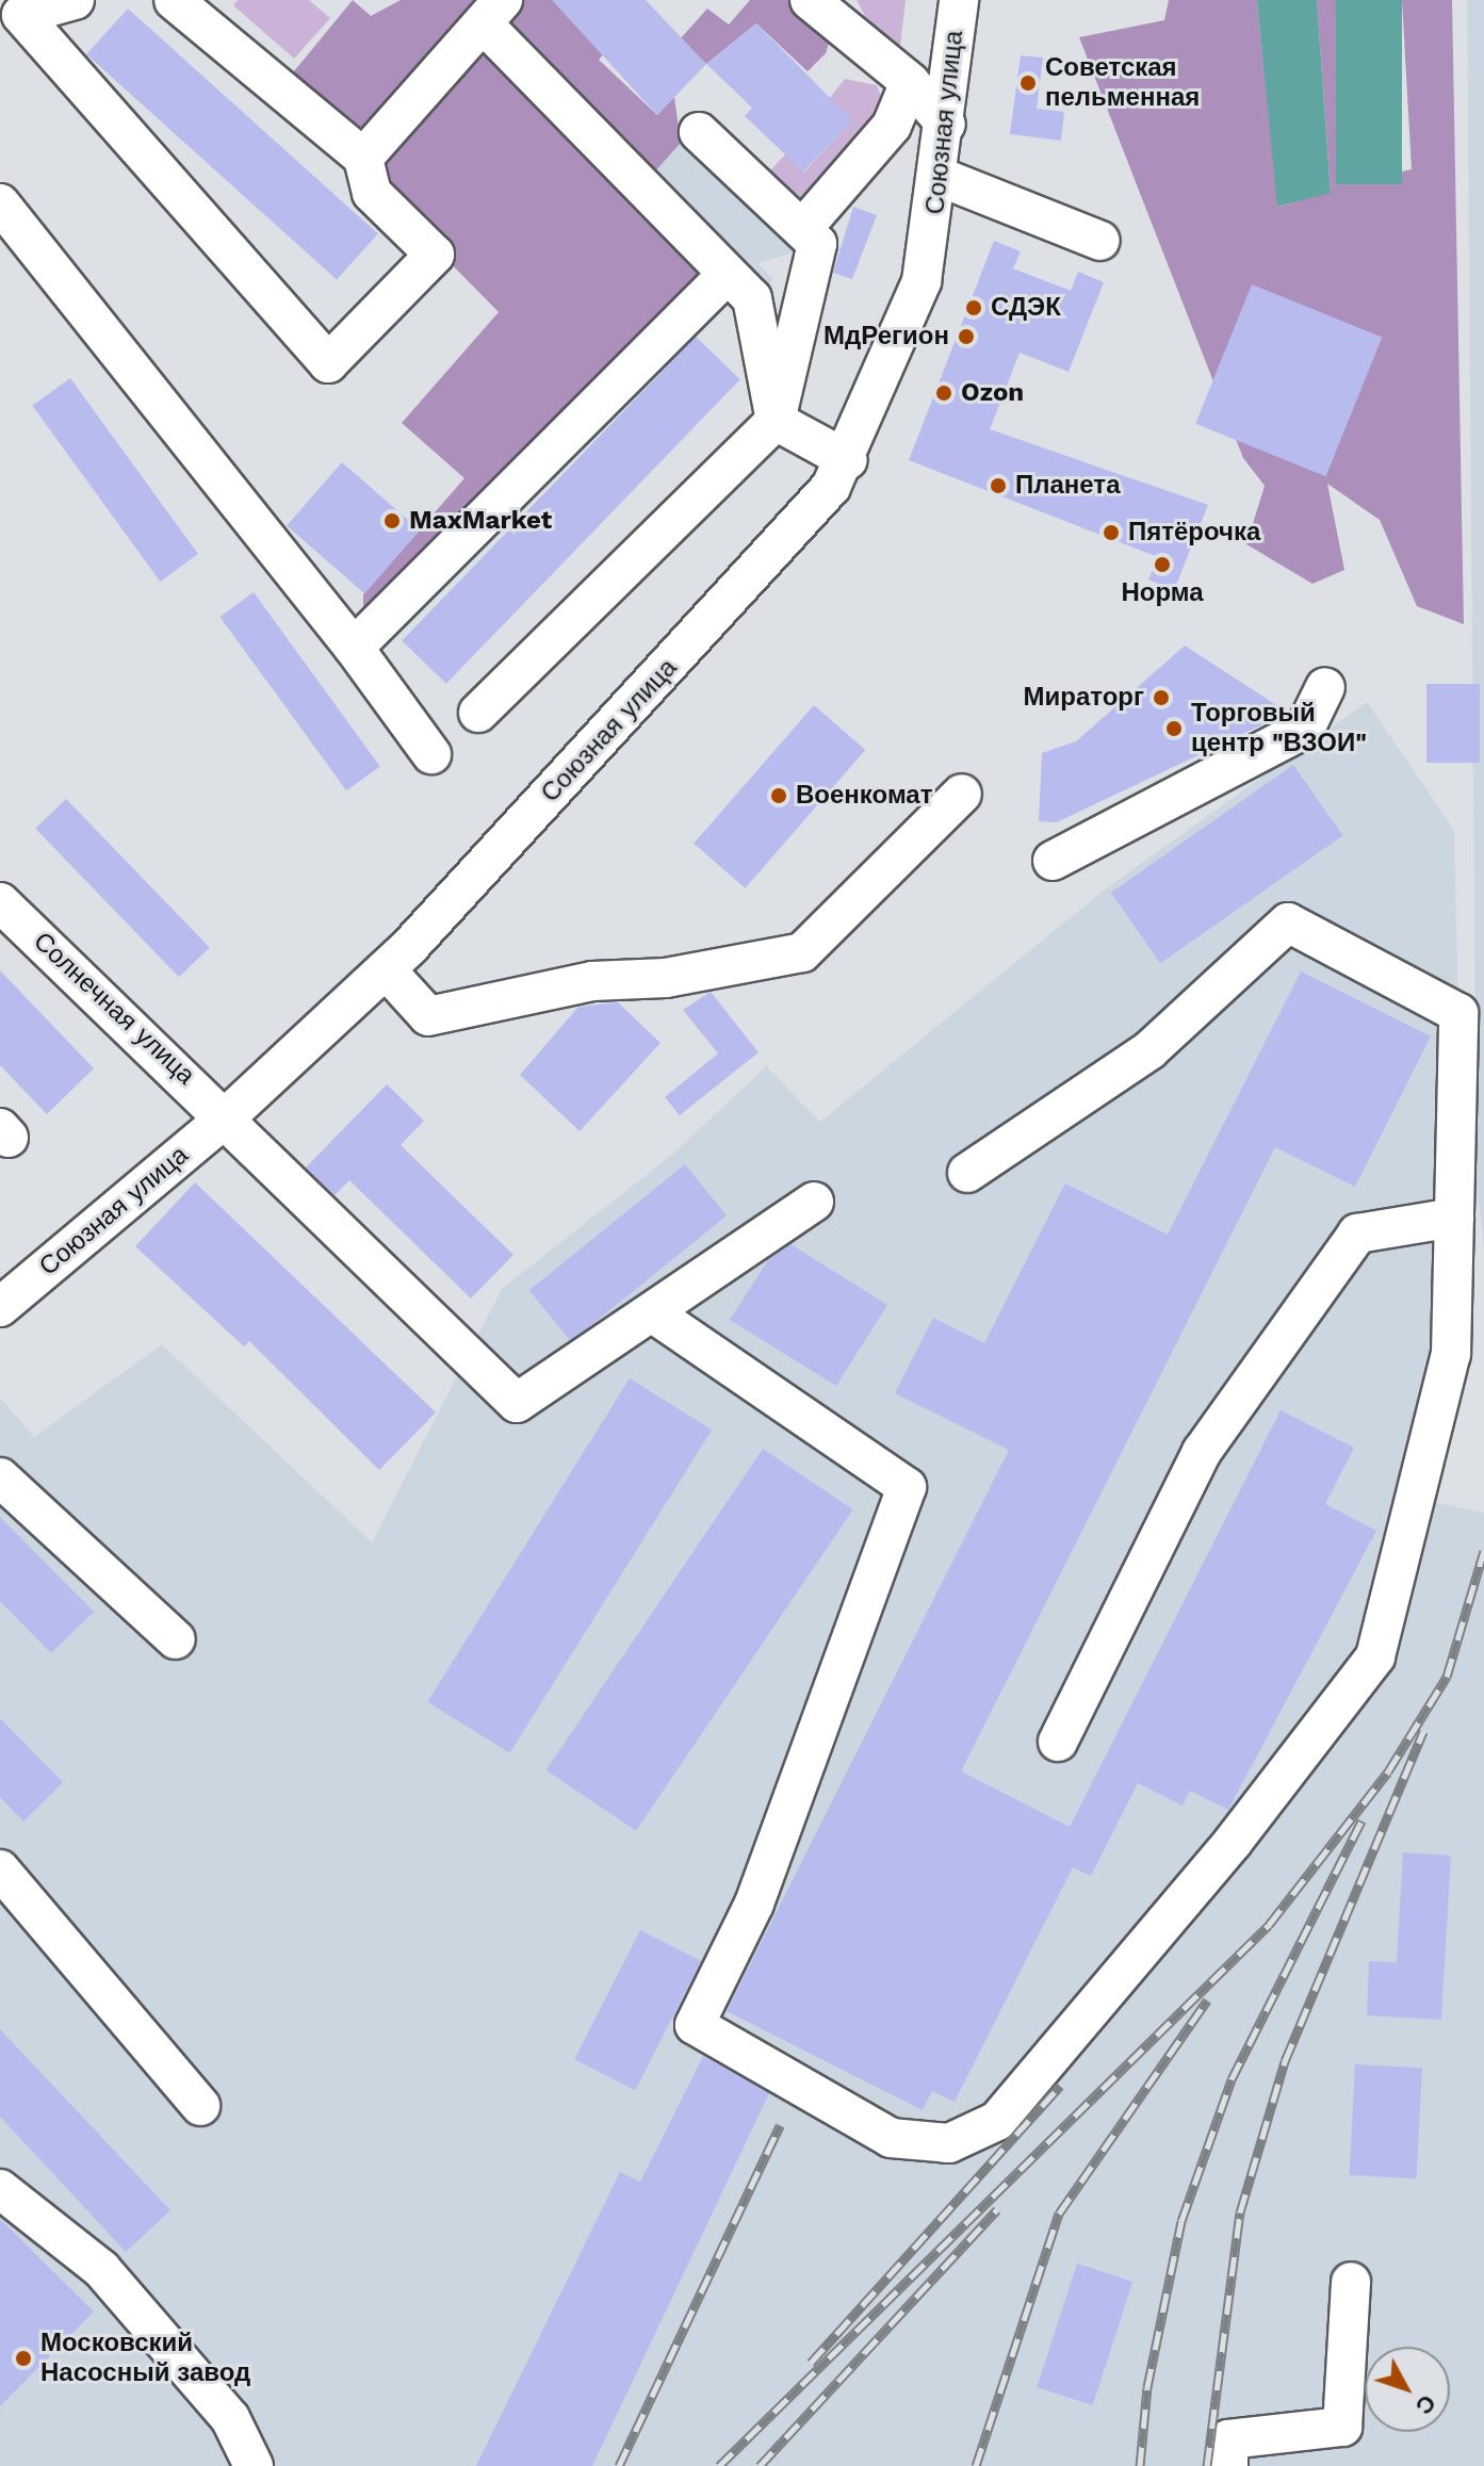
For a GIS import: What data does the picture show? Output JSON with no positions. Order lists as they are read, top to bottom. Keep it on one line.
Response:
{"streets":{"street":["Союзная улица","Солнечная улица"]},"crossings":[["Союзная улица","Солнечная улица"]],"places":["Советская пельменная","СДЭК","МдРегион","Ozon","Планета","MaxMarket","Пятёрочка","Норма","Мираторг","Торговый центр \"ВЗОИ\"","Военкомат","Московский Насосный завод"],"north":"bottom right"}
